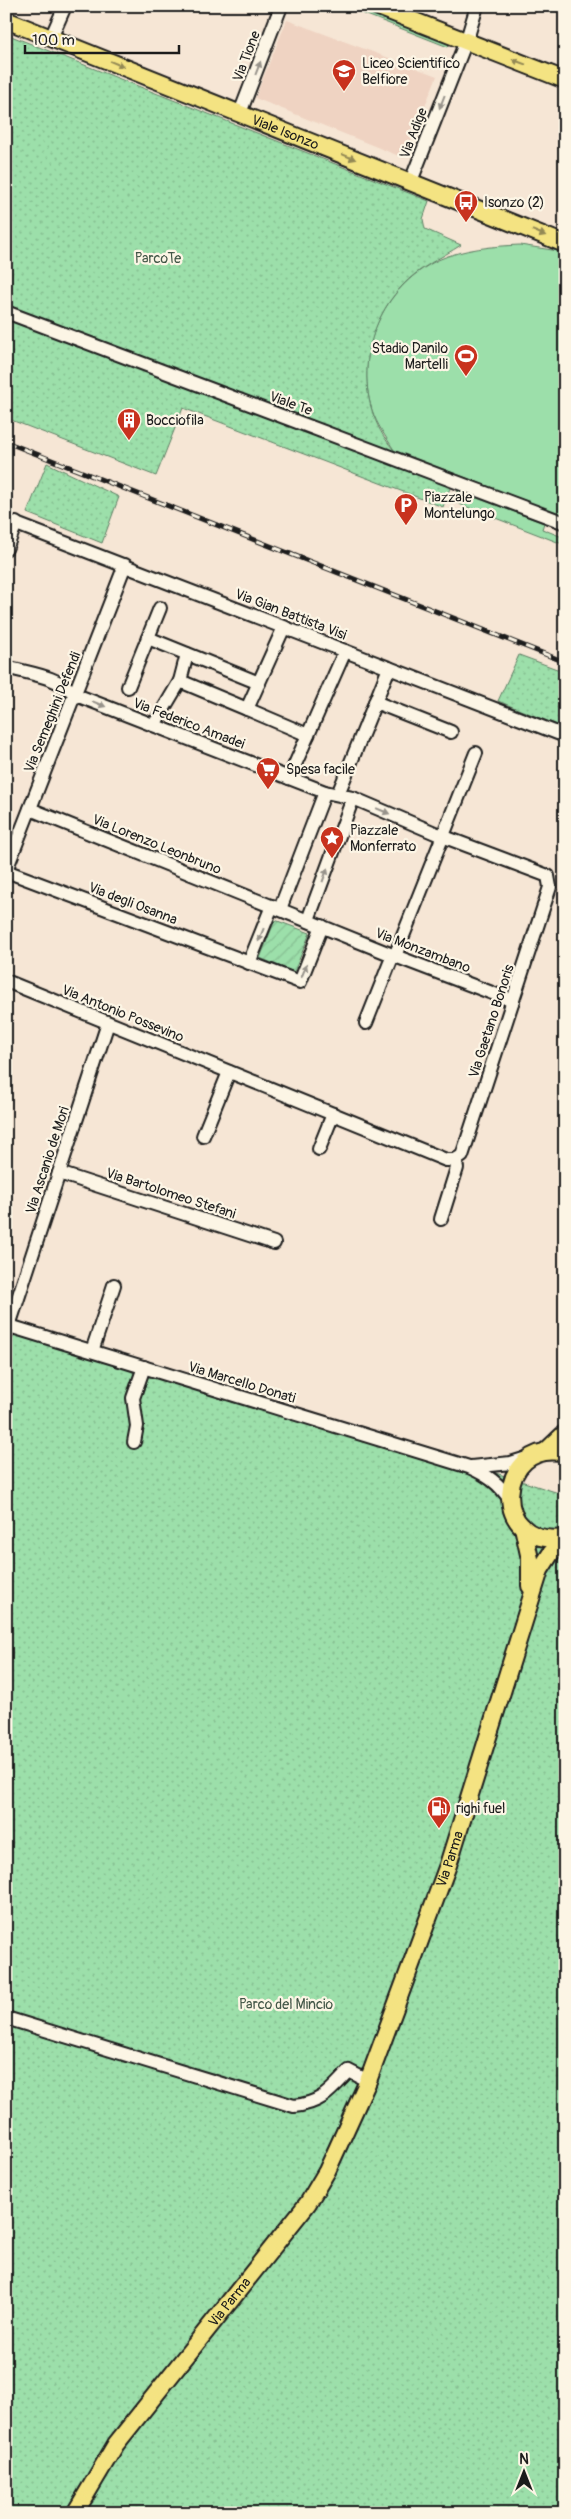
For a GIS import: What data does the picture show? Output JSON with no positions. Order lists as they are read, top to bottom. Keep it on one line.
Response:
{"streets":{"main road":["Viale Isonzo","Via Parma"],"street":["Via Tione","Via Adige","Viale Te","Via Gian Battista Visi","Via Semeghini Defendi","Via Federico Amadei","Via Lorenzo Leonbruno","Via degli Osanna","Via Monzambano","Via Antonio Possevino","Via Gaetano Bonoris","Via Ascanio de Mori","Via Bartolomeo Stefani","Via Marcello Donati"]},"crossings":[["Via Tione","Viale Isonzo"],["Viale Isonzo","Via Adige"],["Via Gian Battista Visi","Via Semeghini Defendi"],["Via Semeghini Defendi","Via Federico Amadei"],["Via Semeghini Defendi","Via Lorenzo Leonbruno"],["Via Semeghini Defendi","Via degli Osanna"],["Via Federico Amadei","Via Gaetano Bonoris"],["Via Lorenzo Leonbruno","Via Monzambano"],["Via degli Osanna","Via Monzambano"],["Via Monzambano","Via Gaetano Bonoris"],["Via Antonio Possevino","Via Gaetano Bonoris"],["Via Antonio Possevino","Via Ascanio de Mori"],["Via Ascanio de Mori","Via Bartolomeo Stefani"],["Via Ascanio de Mori","Via Marcello Donati"],["Via Marcello Donati","Via Parma"]],"one_way":["Via Tione","Viale Isonzo","Via Adige"],"parks":["ParcoTe","Parco del Mincio"],"places":{"school or university":["Liceo Scientifico Belfiore"],"bus stop":["Isonzo (2)"],"sports":["Stadio Danilo Martelli"],"building":["Bocciofila"],"parking":["Piazzale Montelungo"],"supermarket":["Spesa facile"],"place":["Piazzale Monferrato"],"fuel station":["righi fuel"]},"scale_bar":"100 m","north":"top"}
